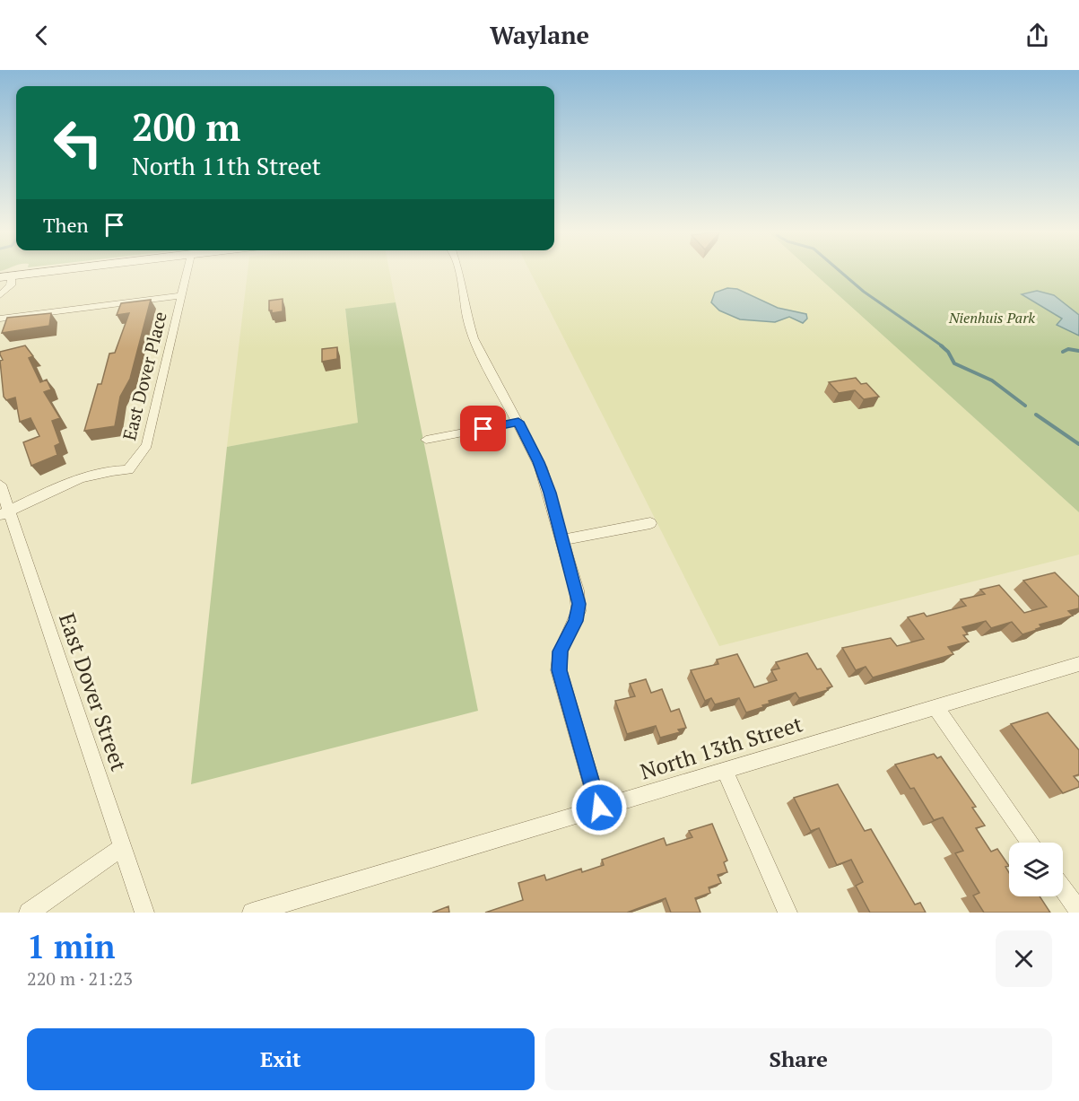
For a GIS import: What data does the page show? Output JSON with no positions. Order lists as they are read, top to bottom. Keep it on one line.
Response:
{"streets":{"street":["East Dover Place","East Dover Street","North 13th Street"]},"crossings":[["East Dover Place","East Dover Street"]],"parks":["Nienhuis Park"],"page":{"header":"Waylane","turn":["200 m","North 11th Street"],"then":"Then","heading":["1 min","220 m · 21:23"],"buttons":["Exit","Share"]}}
